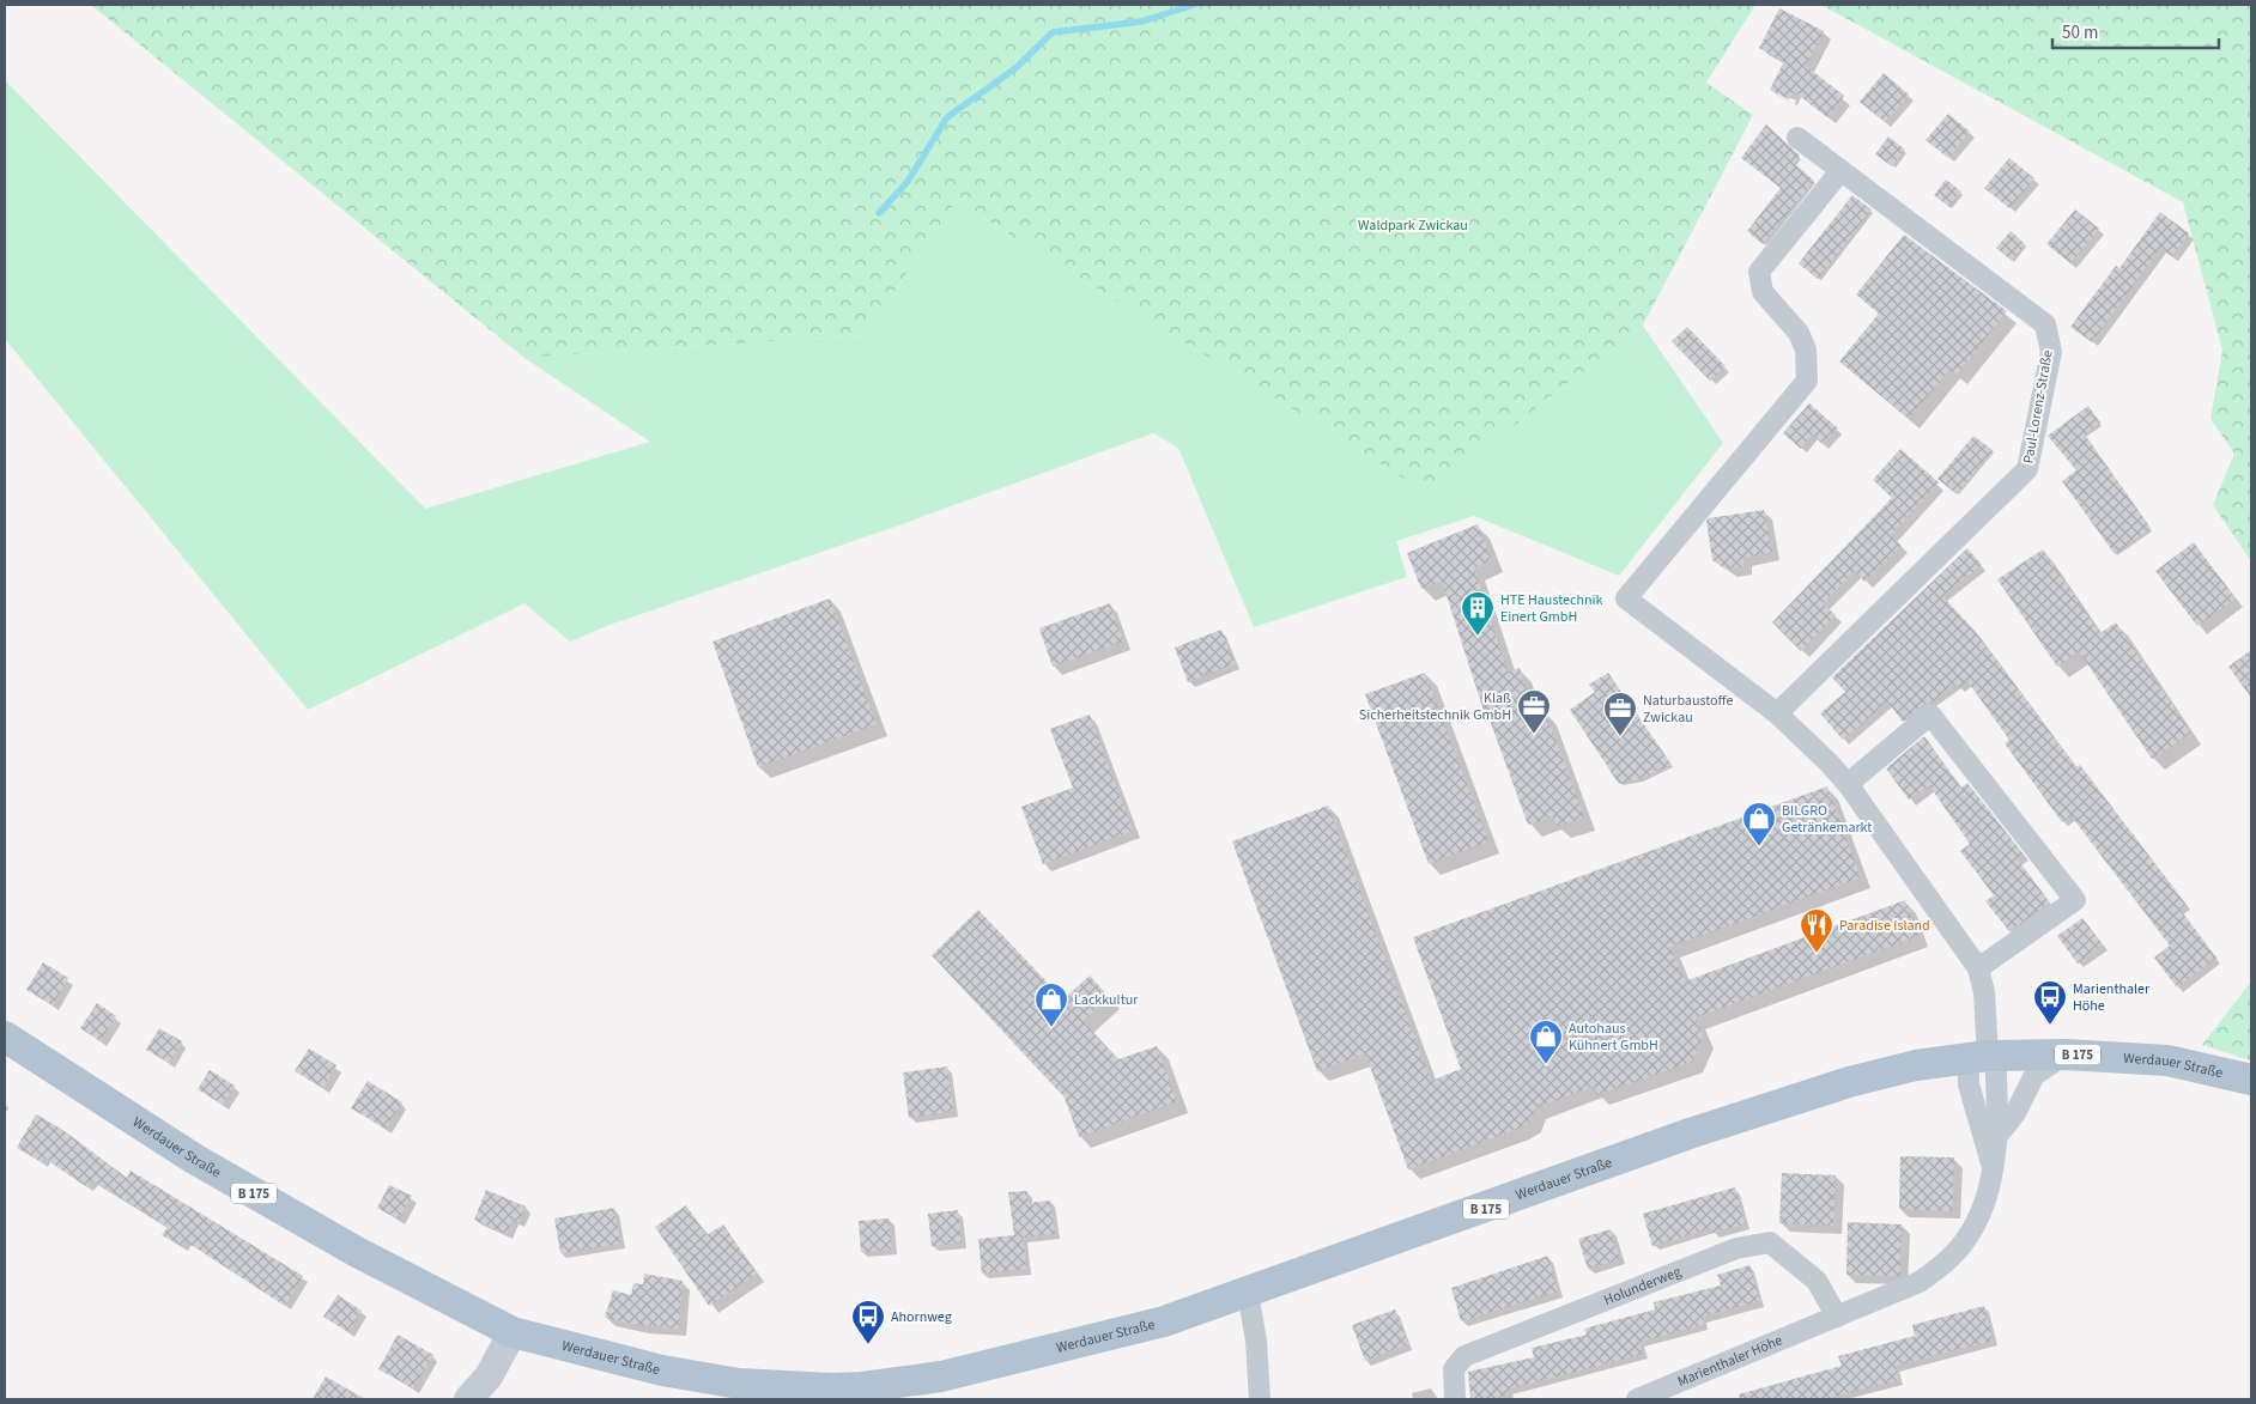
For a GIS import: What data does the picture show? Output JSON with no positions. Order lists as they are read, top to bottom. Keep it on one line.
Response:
{"streets":{"main road":["B 175","Werdauer Straße"],"street":["Paul-Lorenz-Straße","Holunderweg","Marienthaler Höhe"]},"crossings":[["Werdauer Straße","Marienthaler Höhe"],["Holunderweg","Marienthaler Höhe"]],"parks":["Waldpark Zwickau"],"places":{"building":["HTE Haustechnik Einert GmbH"],"office":["Klaß Sicherheitstechnik GmbH","Naturbaustoffe Zwickau"],"shop":["BILGRO Getränkemarkt","Lackkultur","Autohaus Kühnert GmbH"],"restaurant":["Paradise Island"],"bus stop":["Marienthaler Höhe","Ahornweg"]},"scale_bar":"50 m"}
